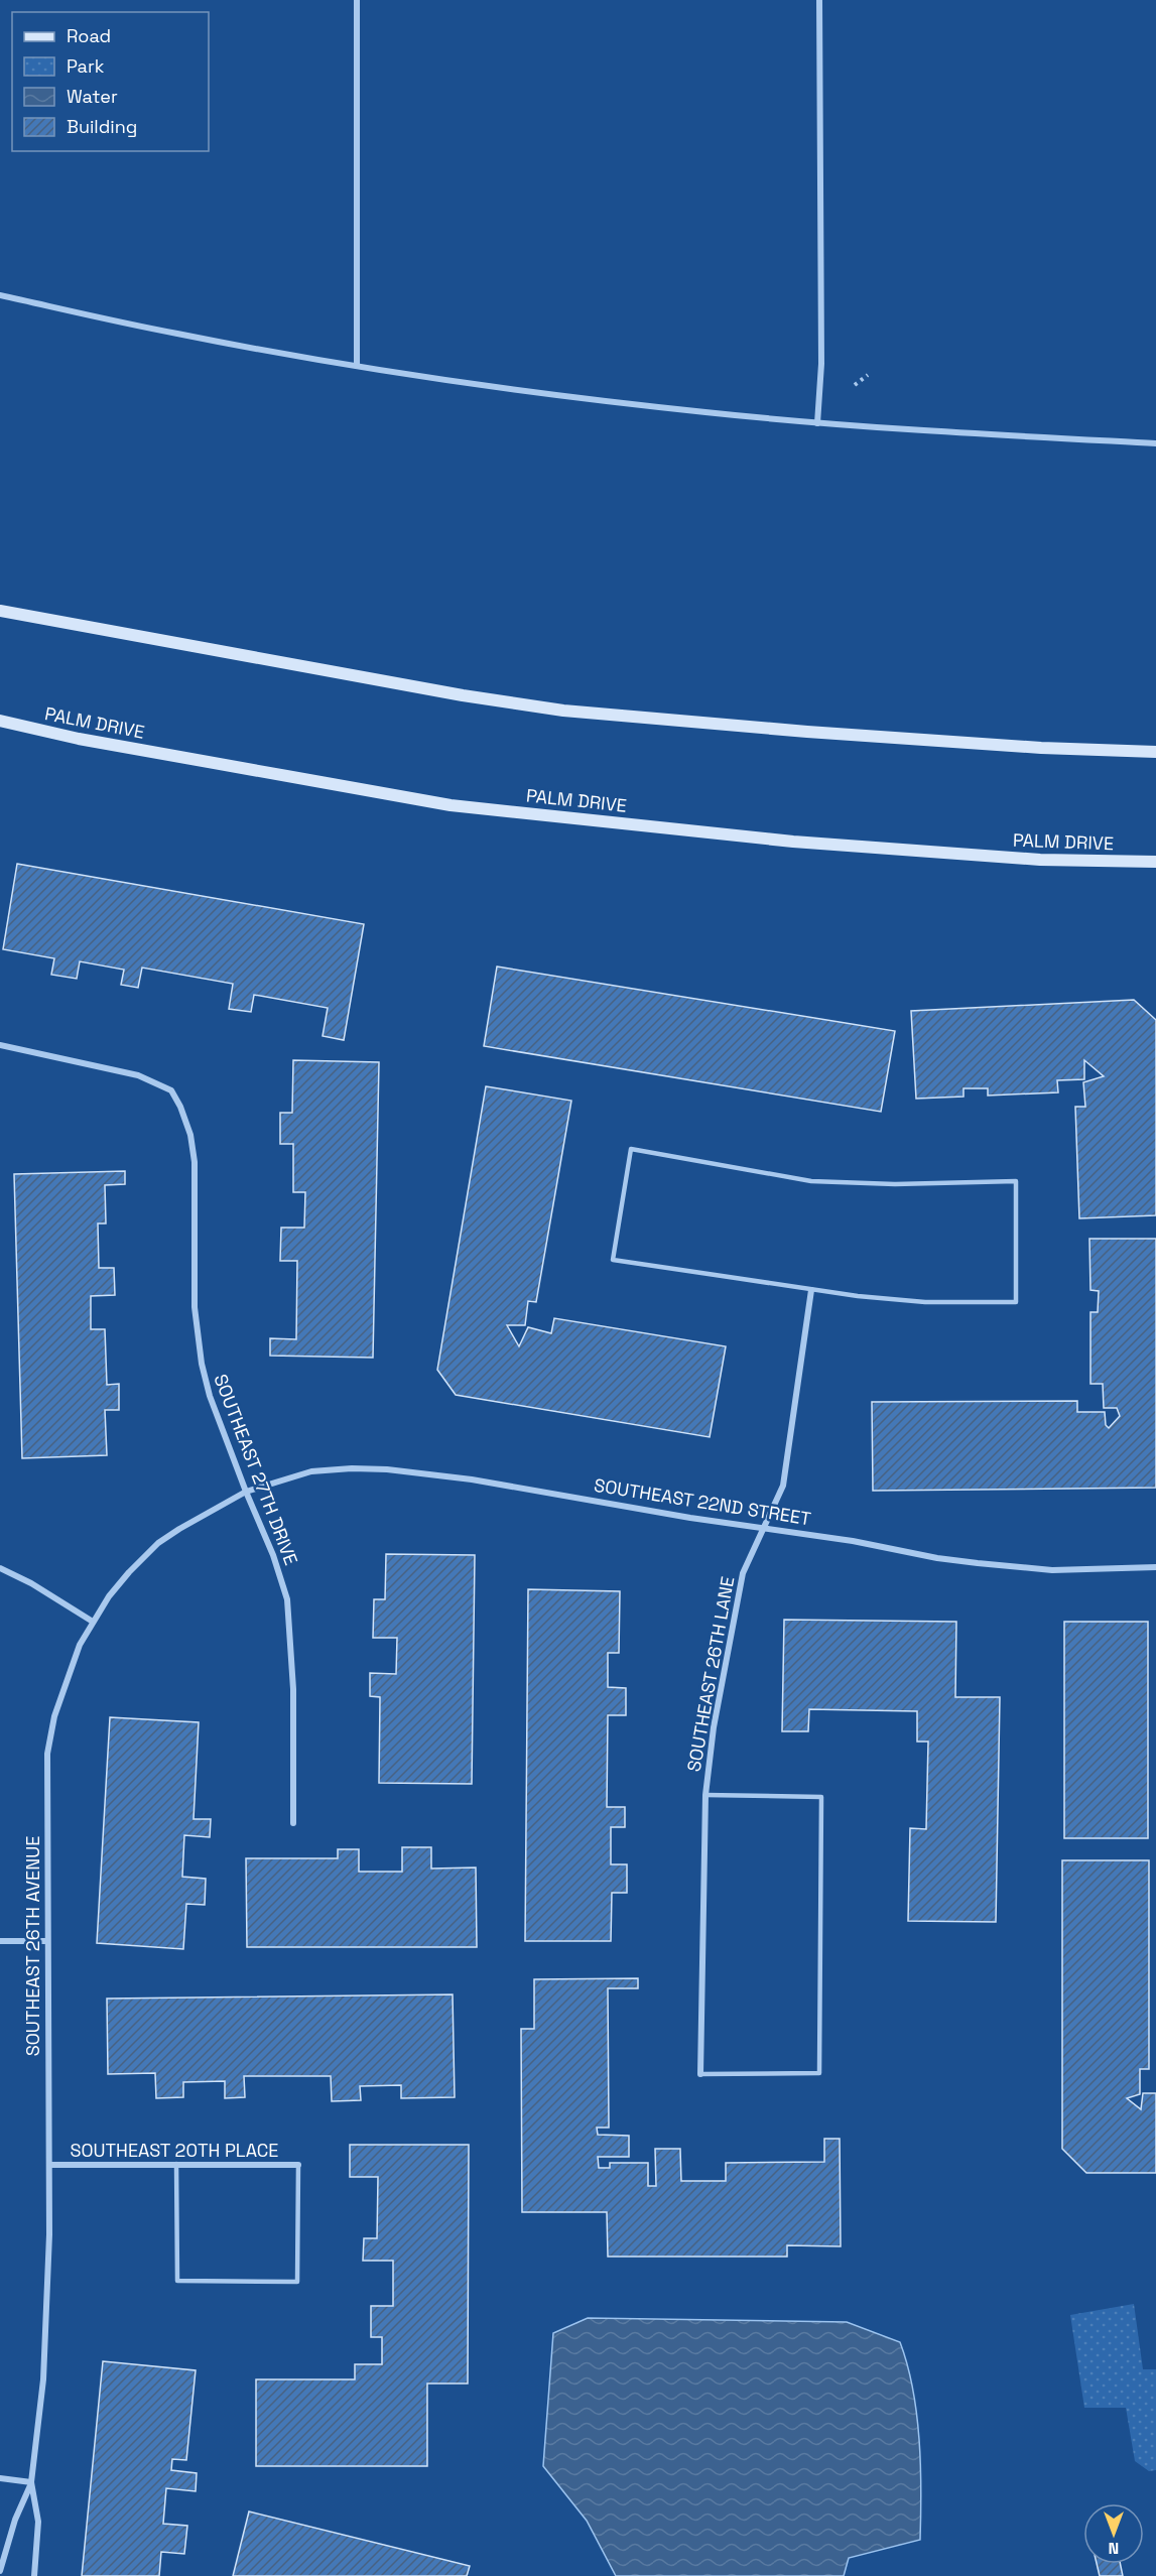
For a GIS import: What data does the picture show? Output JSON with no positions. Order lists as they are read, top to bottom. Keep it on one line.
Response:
{"streets":{"main road":["PALM DRIVE"],"street":["SOUTHEAST 27TH DRIVE","SOUTHEAST 22ND STREET","SOUTHEAST 26TH LANE","SOUTHEAST 26TH AVENUE","SOUTHEAST 20TH PLACE"]},"crossings":[["SOUTHEAST 27TH DRIVE","SOUTHEAST 22ND STREET"],["SOUTHEAST 27TH DRIVE","SOUTHEAST 26TH AVENUE"],["SOUTHEAST 22ND STREET","SOUTHEAST 26TH LANE"],["SOUTHEAST 22ND STREET","SOUTHEAST 26TH AVENUE"],["SOUTHEAST 26TH AVENUE","SOUTHEAST 20TH PLACE"]],"legend":["Road","Park","Water","Building"],"north":"bottom"}
